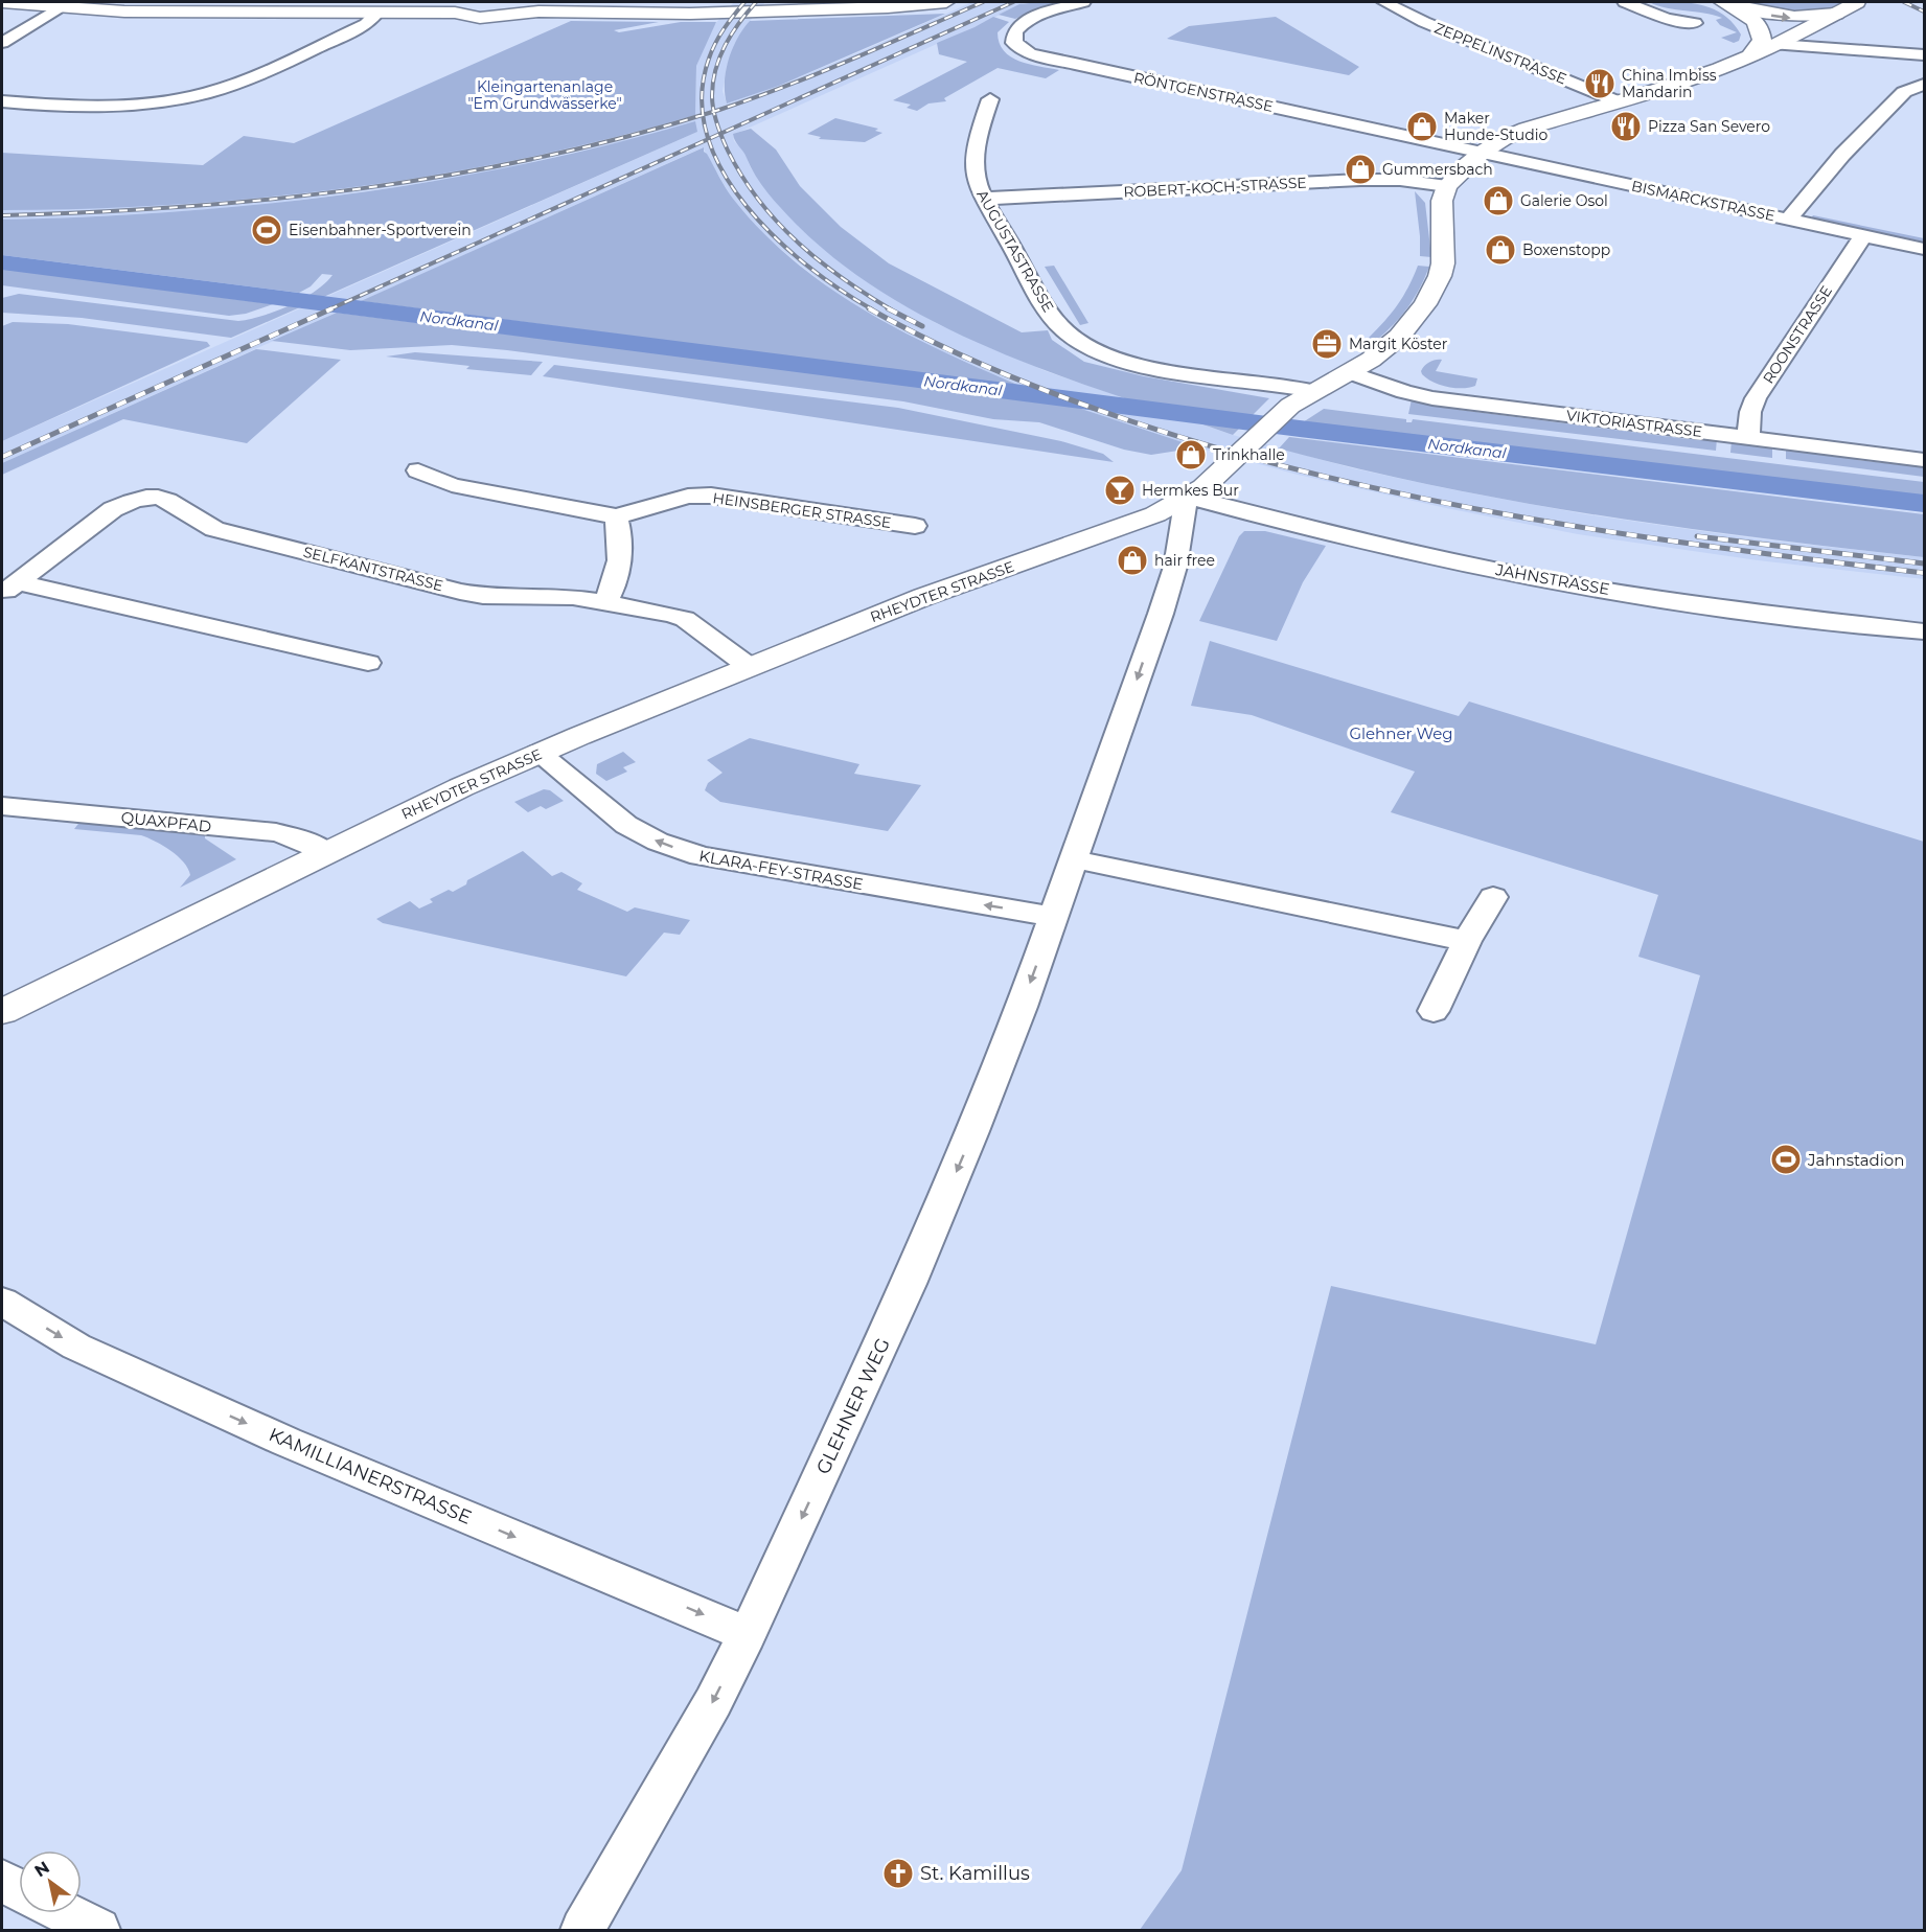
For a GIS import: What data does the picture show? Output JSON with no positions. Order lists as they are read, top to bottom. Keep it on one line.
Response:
{"streets":{"main road":["RHEYDTER STRASSE"],"street":["ZEPPELINSTRASSE","RÖNTGENSTRASSE","ROBERT-KOCH-STRASSE","BISMARCKSTRASSE","AUGUSTASTRASSE","ROONSTRASSE","VIKTORIASTRASSE","HEINSBERGER STRASSE","SELFKANTSTRASSE","JAHNSTRASSE","QUAXPFAD","KLARA-FEY-STRASSE","GLEHNER WEG","KAMILLIANERSTRASSE"]},"crossings":[["RÖNTGENSTRASSE","BISMARCKSTRASSE"],["ROBERT-KOCH-STRASSE","AUGUSTASTRASSE"],["ROBERT-KOCH-STRASSE","RHEYDTER STRASSE"],["BISMARCKSTRASSE","ROONSTRASSE"],["AUGUSTASTRASSE","RHEYDTER STRASSE"],["ROONSTRASSE","VIKTORIASTRASSE"],["VIKTORIASTRASSE","RHEYDTER STRASSE"],["SELFKANTSTRASSE","RHEYDTER STRASSE"],["JAHNSTRASSE","RHEYDTER STRASSE"],["JAHNSTRASSE","GLEHNER WEG"],["RHEYDTER STRASSE","QUAXPFAD"],["RHEYDTER STRASSE","KLARA-FEY-STRASSE"],["RHEYDTER STRASSE","GLEHNER WEG"],["KLARA-FEY-STRASSE","GLEHNER WEG"],["GLEHNER WEG","KAMILLIANERSTRASSE"]],"one_way":["KLARA-FEY-STRASSE","GLEHNER WEG","KAMILLIANERSTRASSE"],"water":["Nordkanal"],"parks":["Kleingartenanlage \"Em Grundwässerke\"","Glehner Weg"],"places":{"restaurant":["China Imbiss Mandarin","Pizza San Severo"],"shop":["Maker Hunde-Studio","Gummersbach","Galerie Osol","Boxenstopp","Trinkhalle","hair free"],"sports":["Eisenbahner-Sportverein","Jahnstadion"],"office":["Margit Köster"],"bar":["Hermkes Bur"],"church":["St. Kamillus"]},"north":"top left"}
